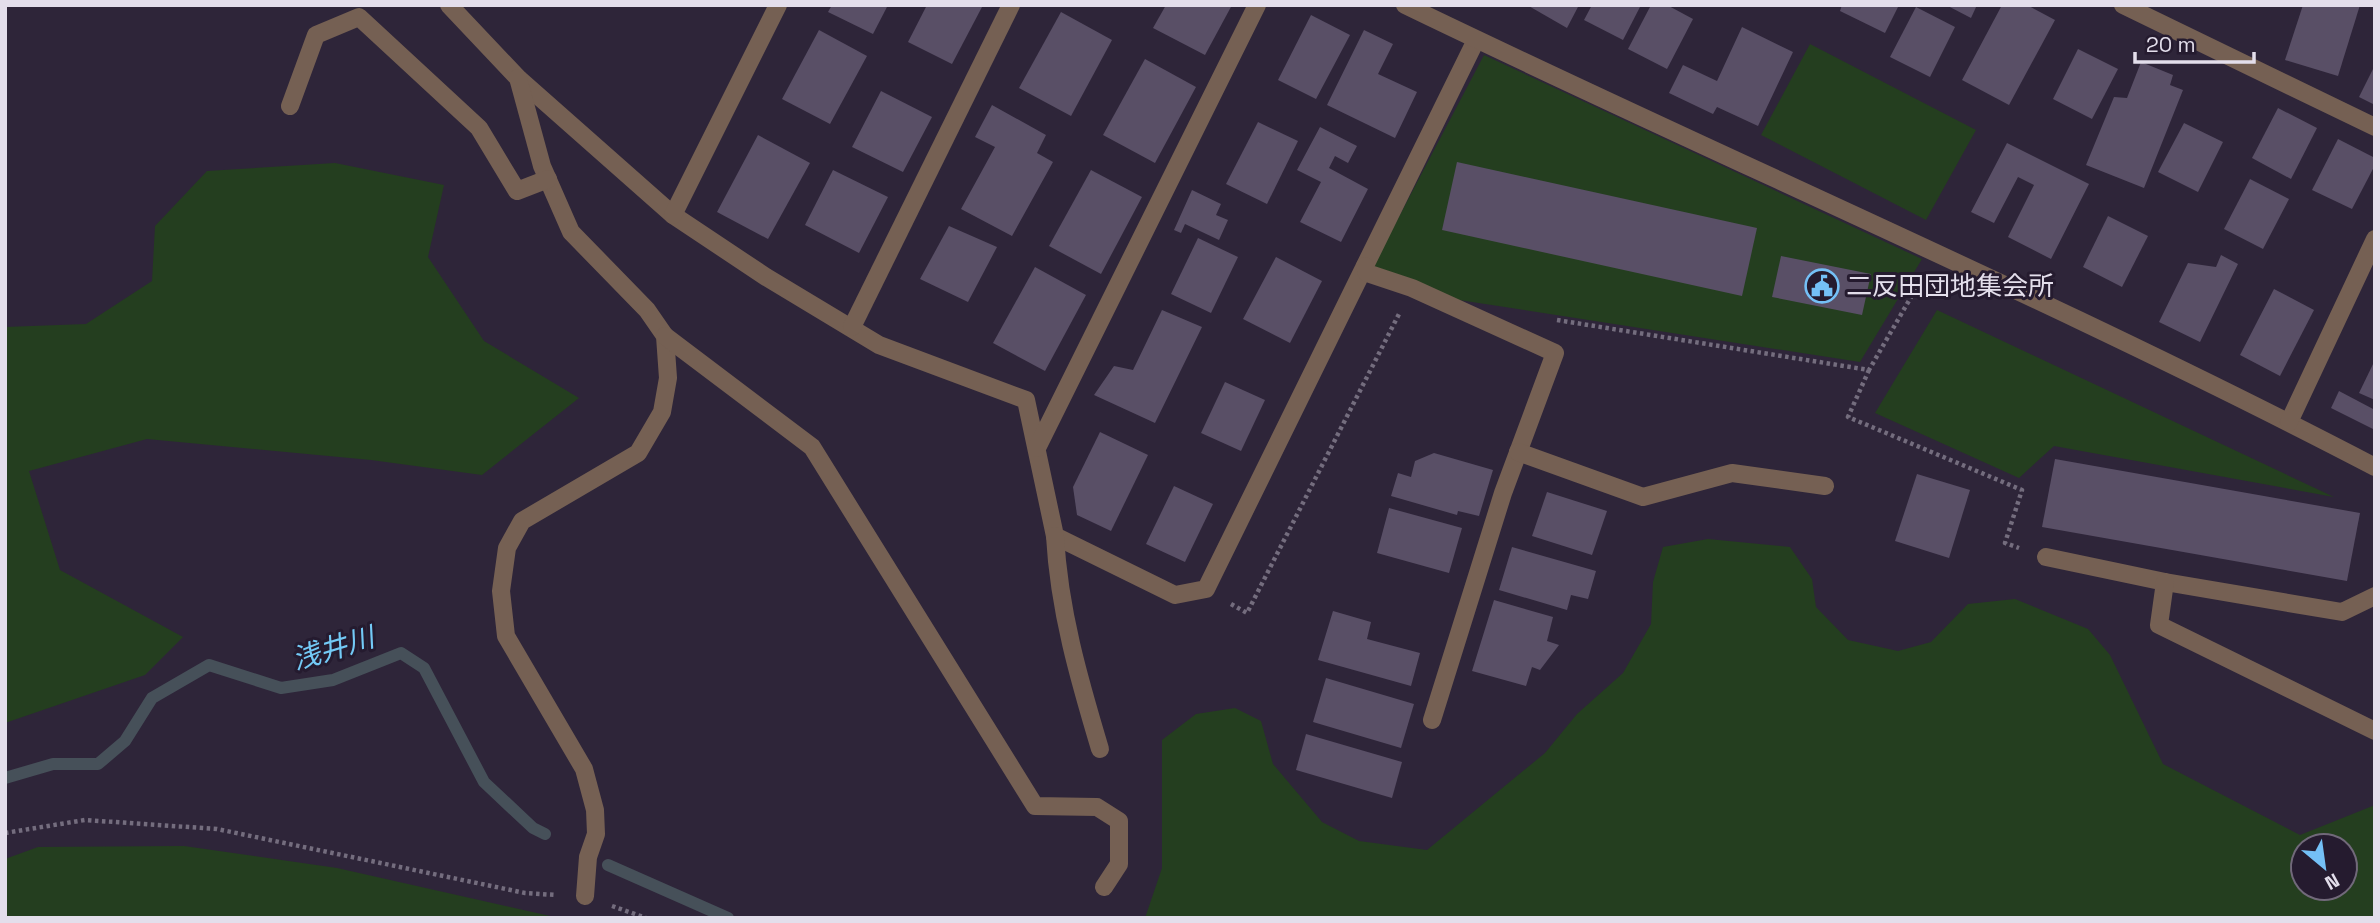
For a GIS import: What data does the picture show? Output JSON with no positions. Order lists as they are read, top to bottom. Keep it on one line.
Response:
{"water":["浅井川"],"places":{"public building":["二反田団地集会所"]},"scale_bar":"20 m","north":"bottom right"}
